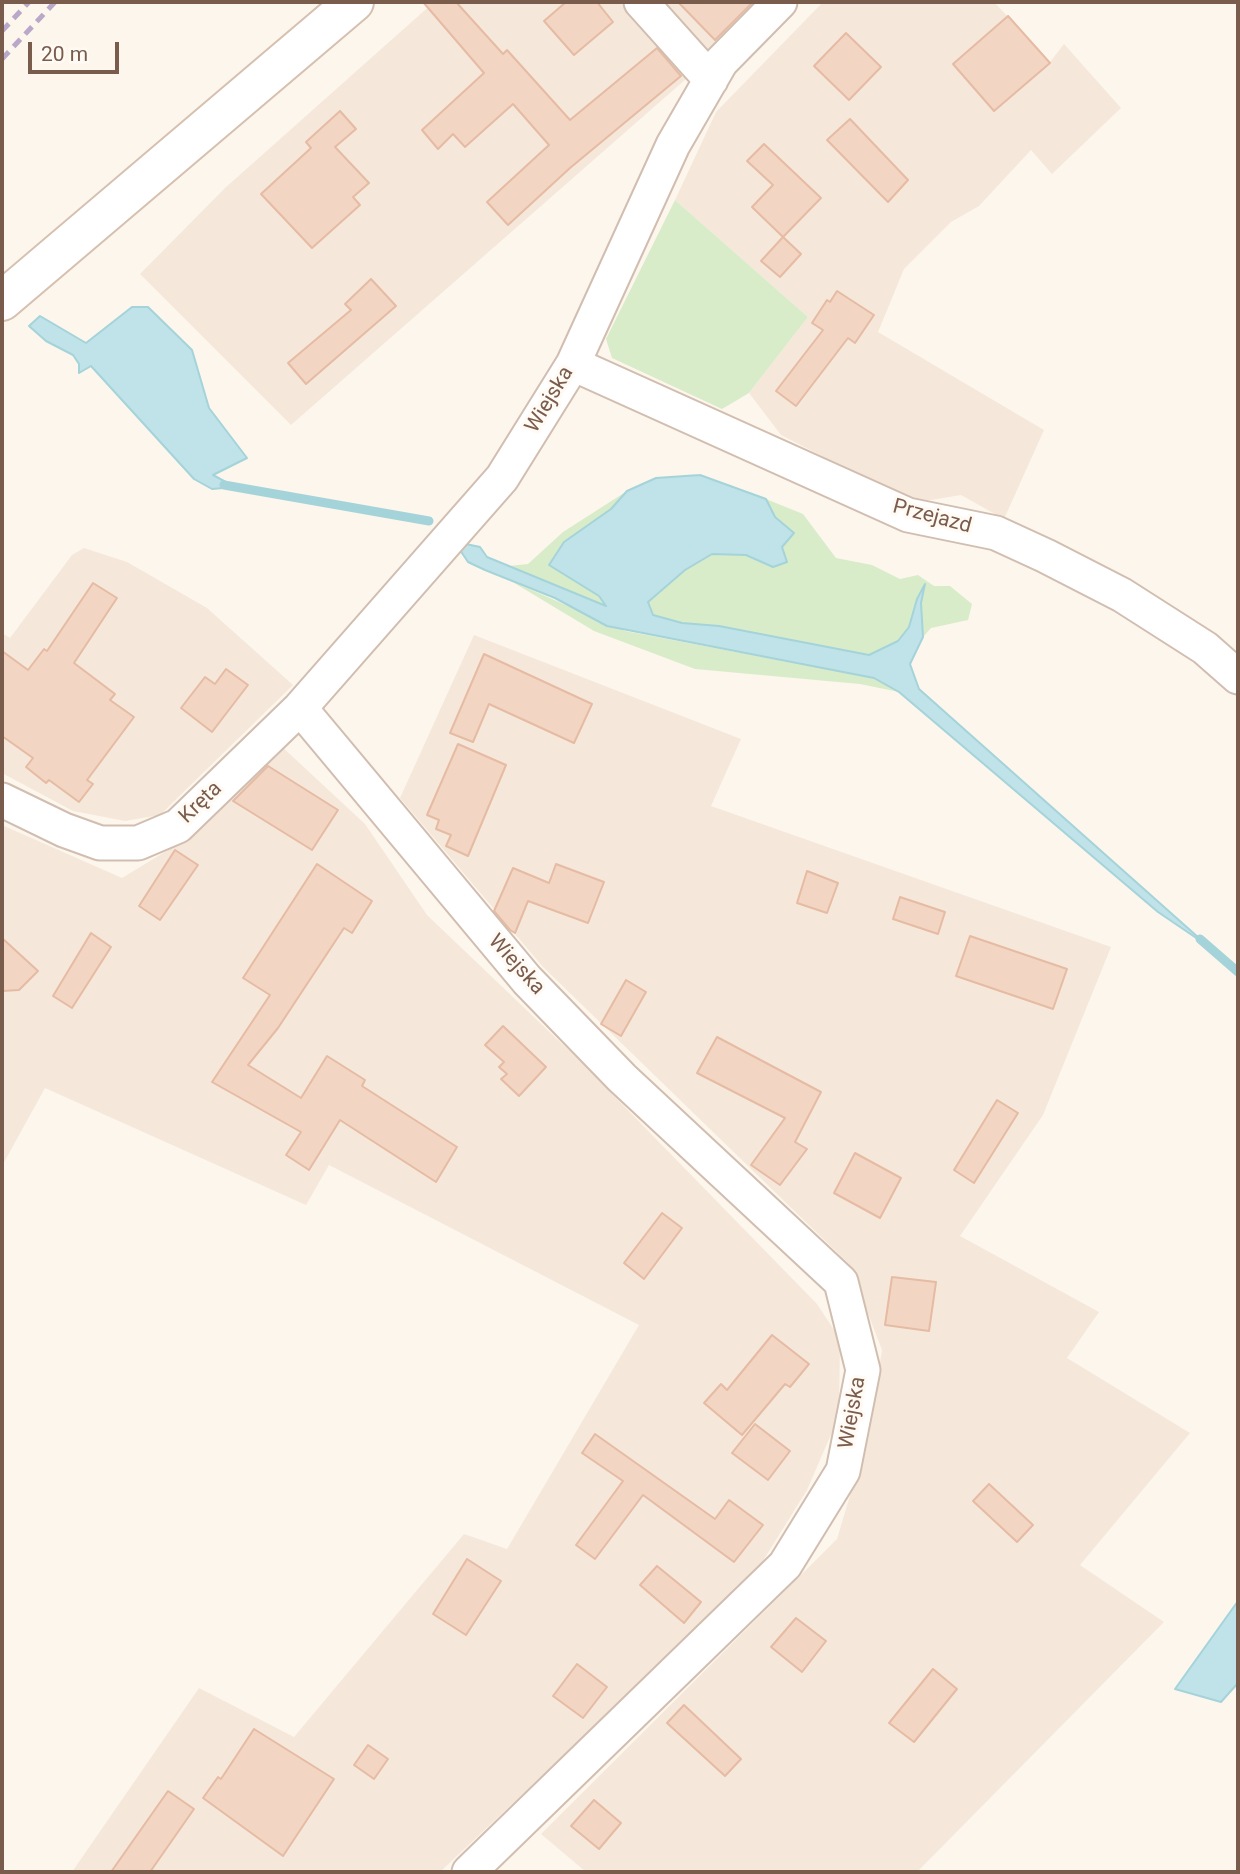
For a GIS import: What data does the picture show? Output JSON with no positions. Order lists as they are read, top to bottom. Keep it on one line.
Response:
{"streets":{"street":["Wiejska","Przejazd","Kręta"]},"crossings":[["Wiejska","Przejazd"],["Wiejska","Kręta"]],"scale_bar":"20 m"}
